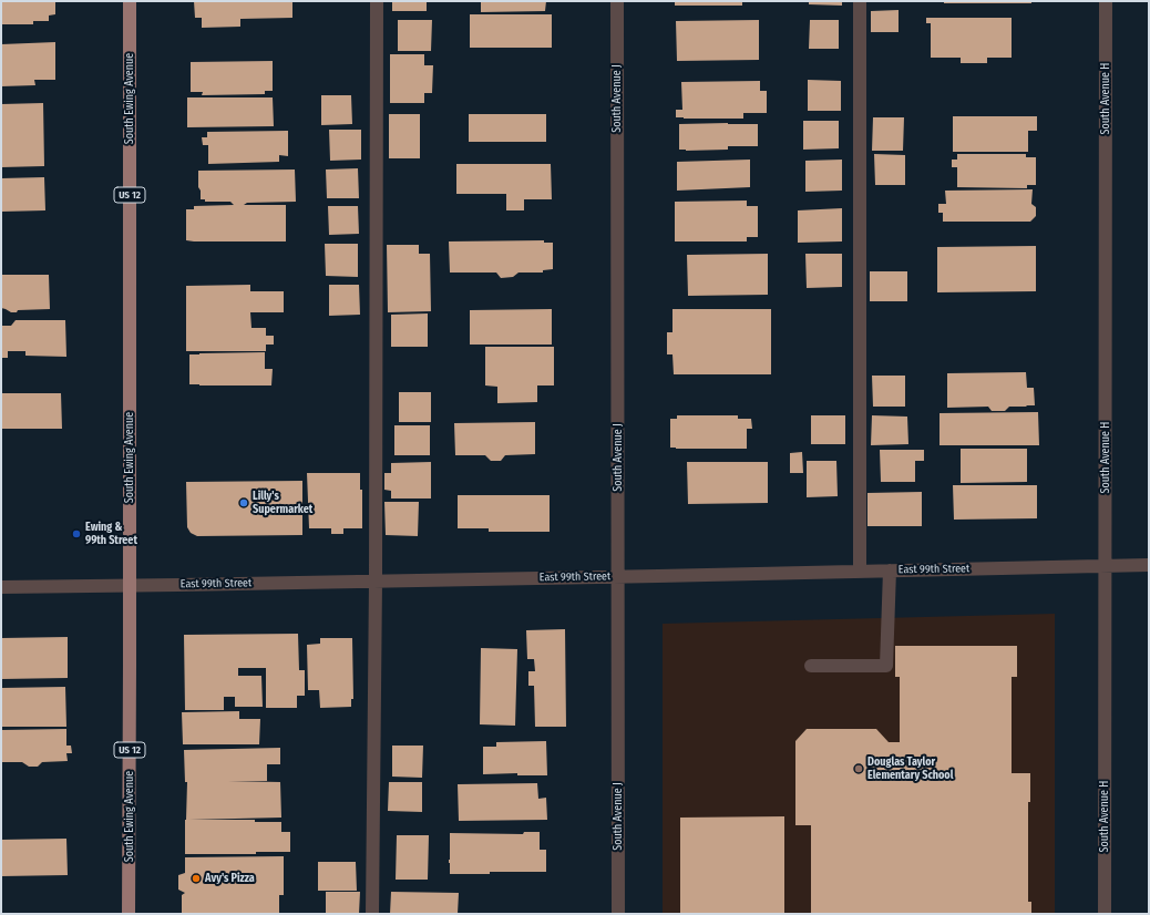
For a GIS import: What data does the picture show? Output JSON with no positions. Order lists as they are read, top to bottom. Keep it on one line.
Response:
{"streets":{"main road":["South Ewing Avenue","US 12"],"street":["South Avenue J","South Avenue H","East 99th Street"]},"crossings":[["South Ewing Avenue","East 99th Street"],["South Avenue J","East 99th Street"],["South Avenue H","East 99th Street"]],"places":["Lilly's Supermarket","Ewing & 99th Street","Douglas Taylor Elementary School","Avy's Pizza"]}
